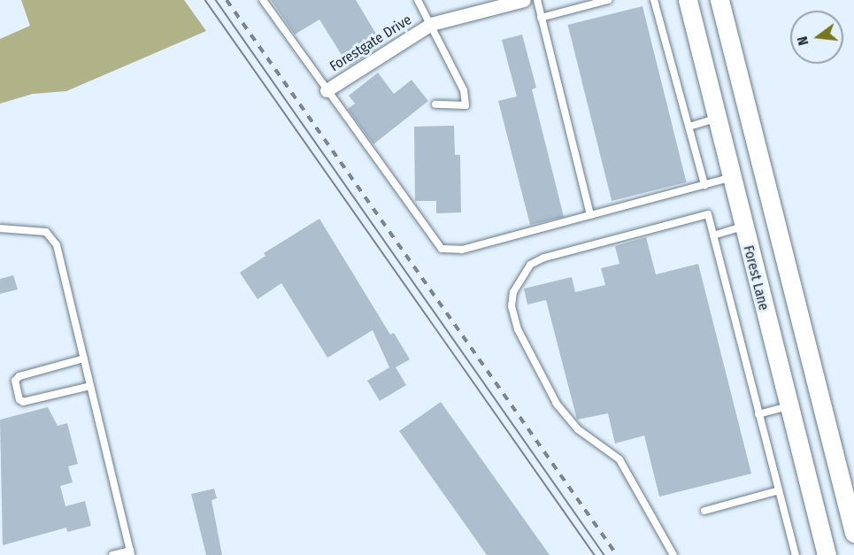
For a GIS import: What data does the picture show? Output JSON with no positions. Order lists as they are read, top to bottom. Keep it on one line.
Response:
{"streets":{"main road":["Forest Lane"],"street":["Forestgate Drive"]},"north":"left"}
